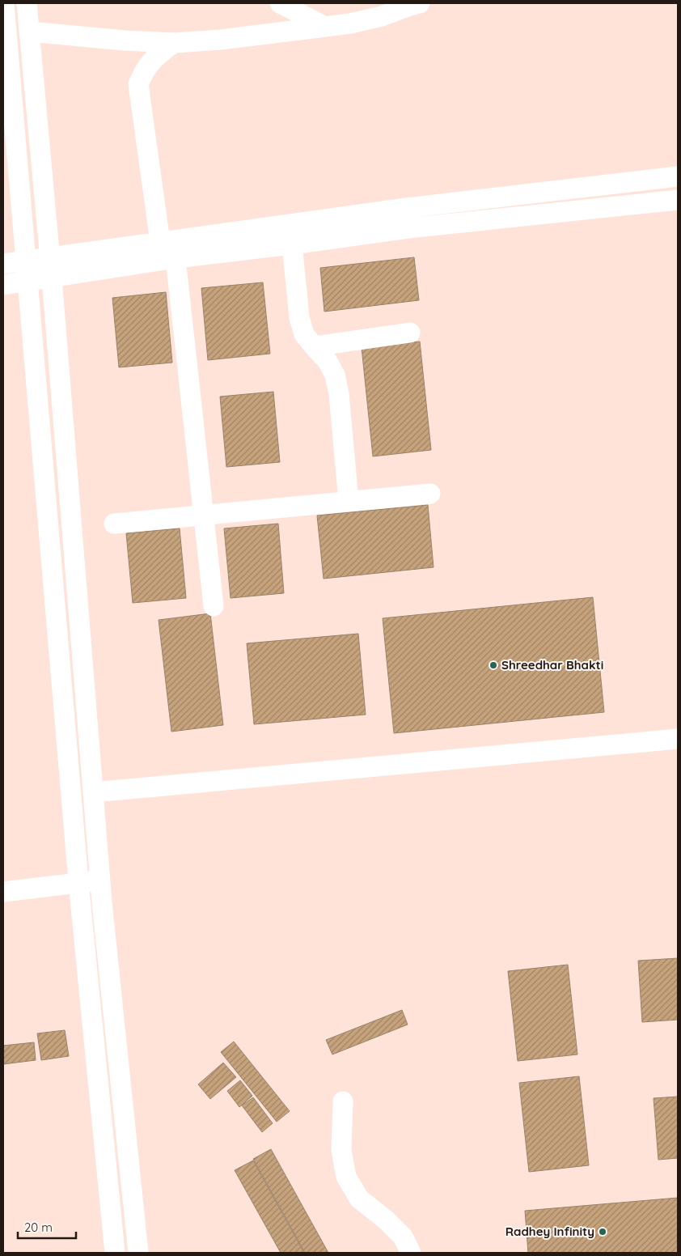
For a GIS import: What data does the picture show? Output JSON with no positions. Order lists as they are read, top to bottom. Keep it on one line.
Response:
{"places":["Shreedhar Bhakti","Radhey Infinity"],"scale_bar":"20 m"}
